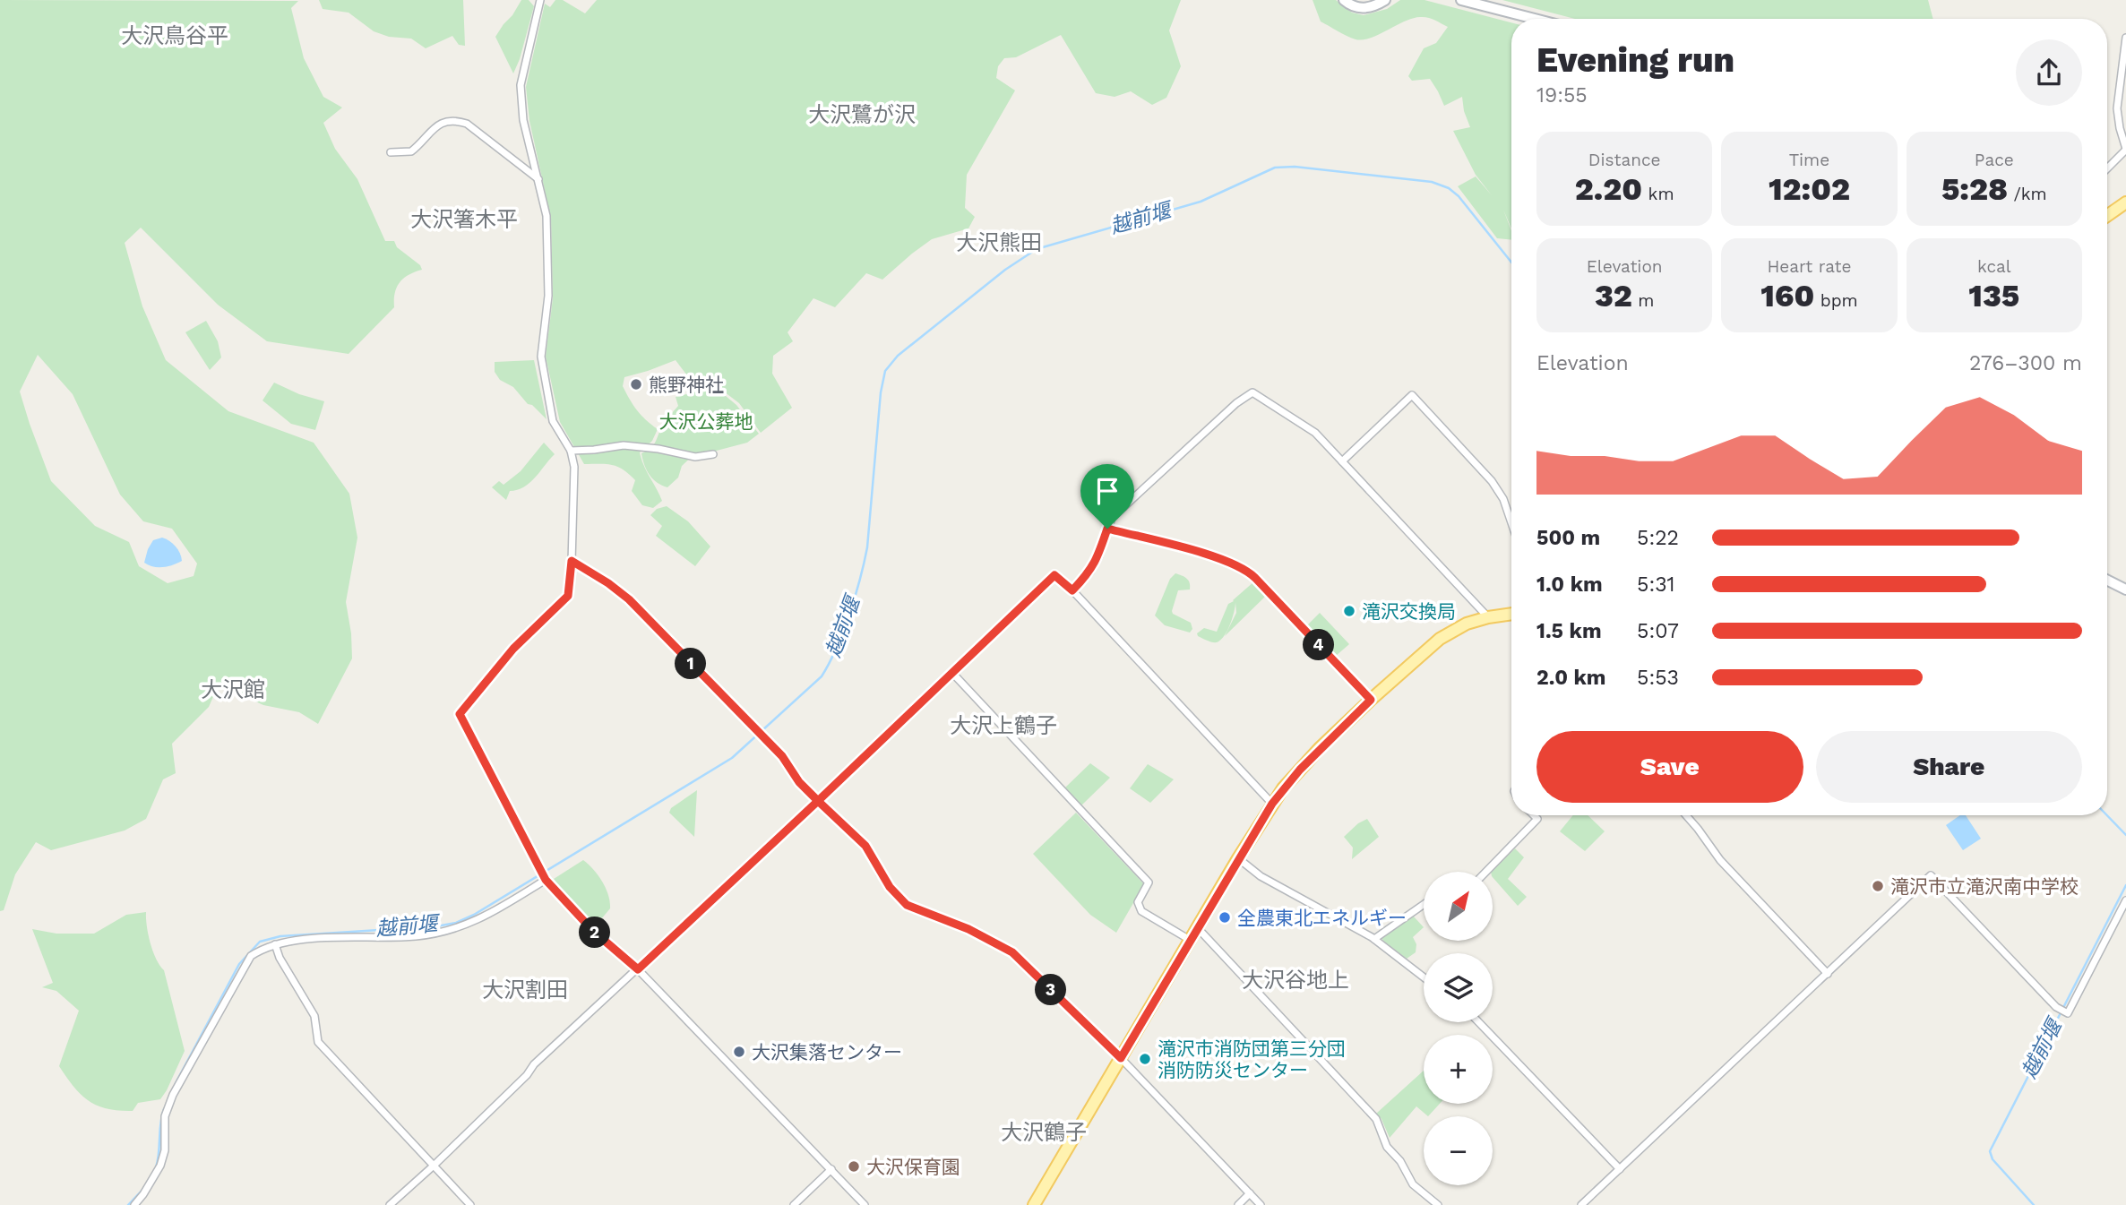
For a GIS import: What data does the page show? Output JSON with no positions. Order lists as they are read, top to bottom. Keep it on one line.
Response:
{"districts":["大沢鳥谷平","大沢鷺が沢","大沢箸木平","大沢熊田","大沢館","大沢上鶴子","大沢谷地上","大沢割田","大沢鶴子"],"water":["越前堰"],"parks":["大沢公葬地"],"places":["熊野神社","滝沢交換局","滝沢市立滝沢南中学校","全農東北エネルギー","大沢集落センター","滝沢市消防団第三分団 消防防災センター","大沢保育園"],"north":"top right","page":{"heading":["Evening run","19:55"],"stats":[["Distance","2.20 km"],["Time","12:02"],["Pace","5:28 /km"],["Elevation","32 m"],["Heart rate","160 bpm"],["kcal","135"]],"chart":["Elevation","276–300 m"],"list":[{"name":"500 m","note":"5:22"},{"name":"1.0 km","note":"5:31"},{"name":"1.5 km","note":"5:07"},{"name":"2.0 km","note":"5:53"}],"pins":["4","1","2","3"],"buttons":["Save","Share"],"map_buttons":["+","−"]}}
